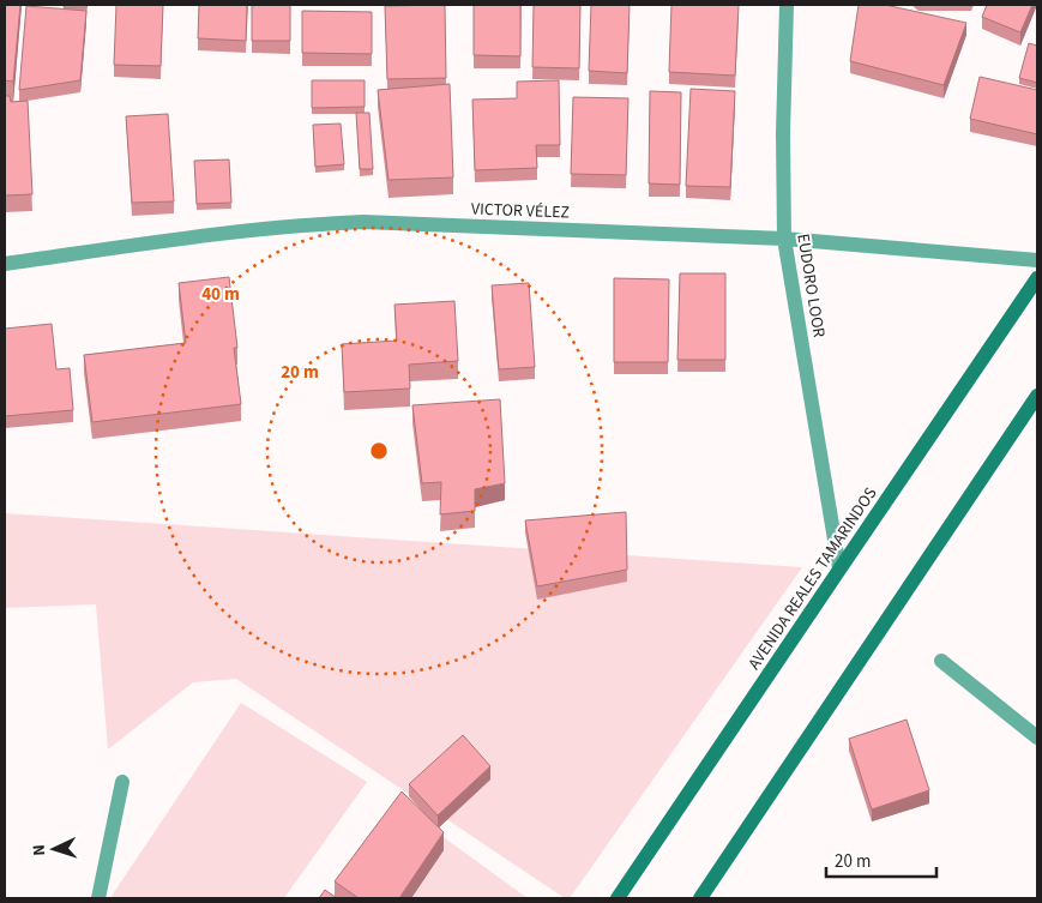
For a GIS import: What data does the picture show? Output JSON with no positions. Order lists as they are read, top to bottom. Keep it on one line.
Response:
{"streets":{"main road":["AVENIDA REALES TAMARINDOS"],"street":["VICTOR VÉLEZ","EUDORO LOOR"]},"crossings":[["VICTOR VÉLEZ","EUDORO LOOR"],["EUDORO LOOR","AVENIDA REALES TAMARINDOS"]],"scale_bar":"20 m","north":"left","rings":["40 m","20 m"]}
